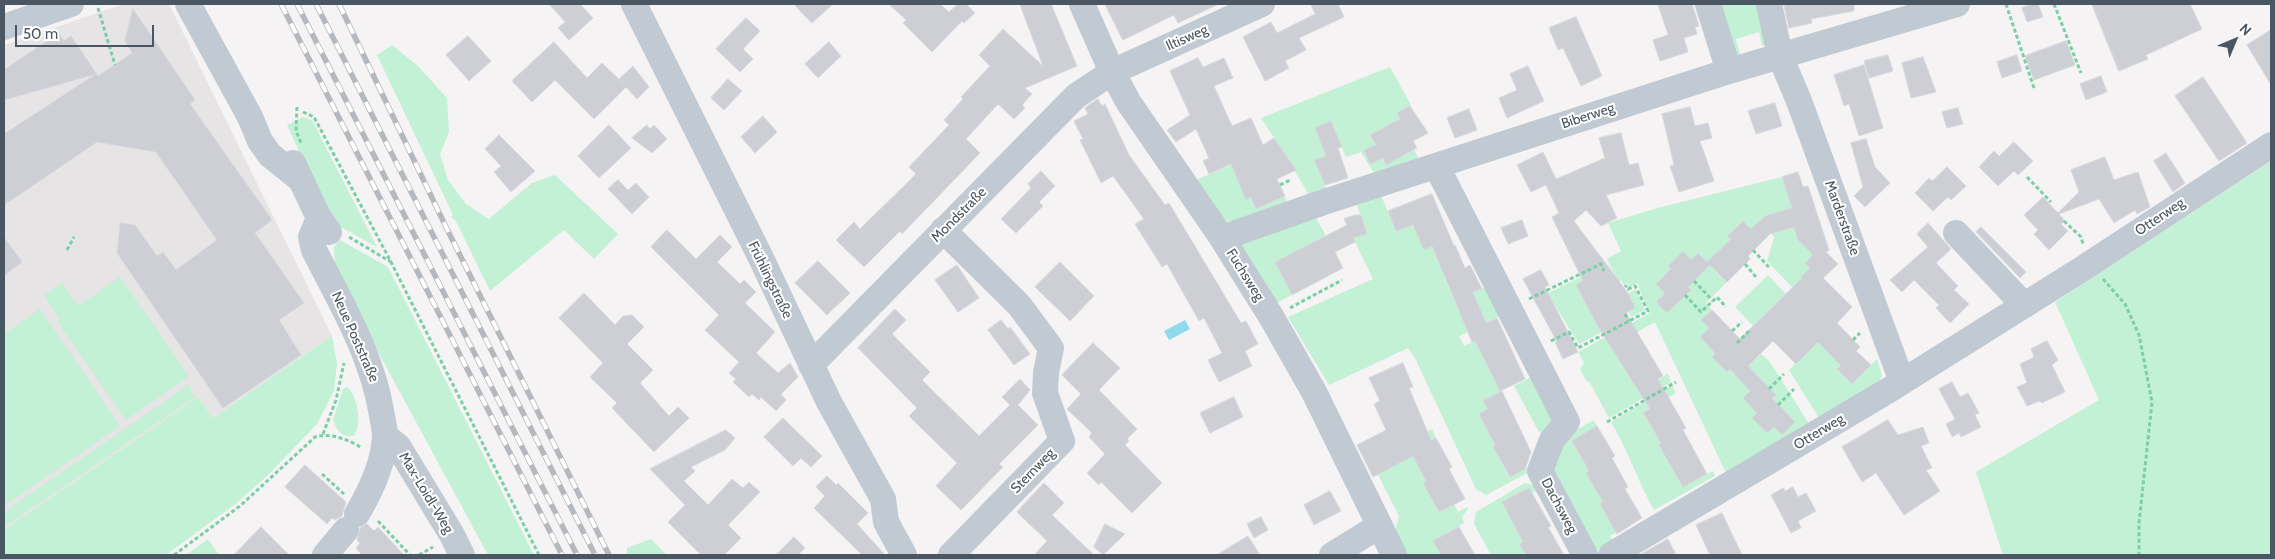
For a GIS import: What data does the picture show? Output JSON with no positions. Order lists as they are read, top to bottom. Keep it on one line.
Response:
{"streets":{"street":["Iltisweg","Biberweg","Mondstraße","Otterweg","Marderstraße","Fuchsweg","Frühlingstraße","Neue Poststraße","Sternweg","Max-Loidl-Weg","Dachsweg"]},"crossings":[["Iltisweg","Mondstraße"],["Iltisweg","Fuchsweg"],["Biberweg","Marderstraße"],["Biberweg","Fuchsweg"],["Biberweg","Dachsweg"],["Mondstraße","Fuchsweg"],["Mondstraße","Frühlingstraße"],["Mondstraße","Sternweg"],["Otterweg","Marderstraße"],["Neue Poststraße","Max-Loidl-Weg"]],"scale_bar":"50 m","north":"top right"}
